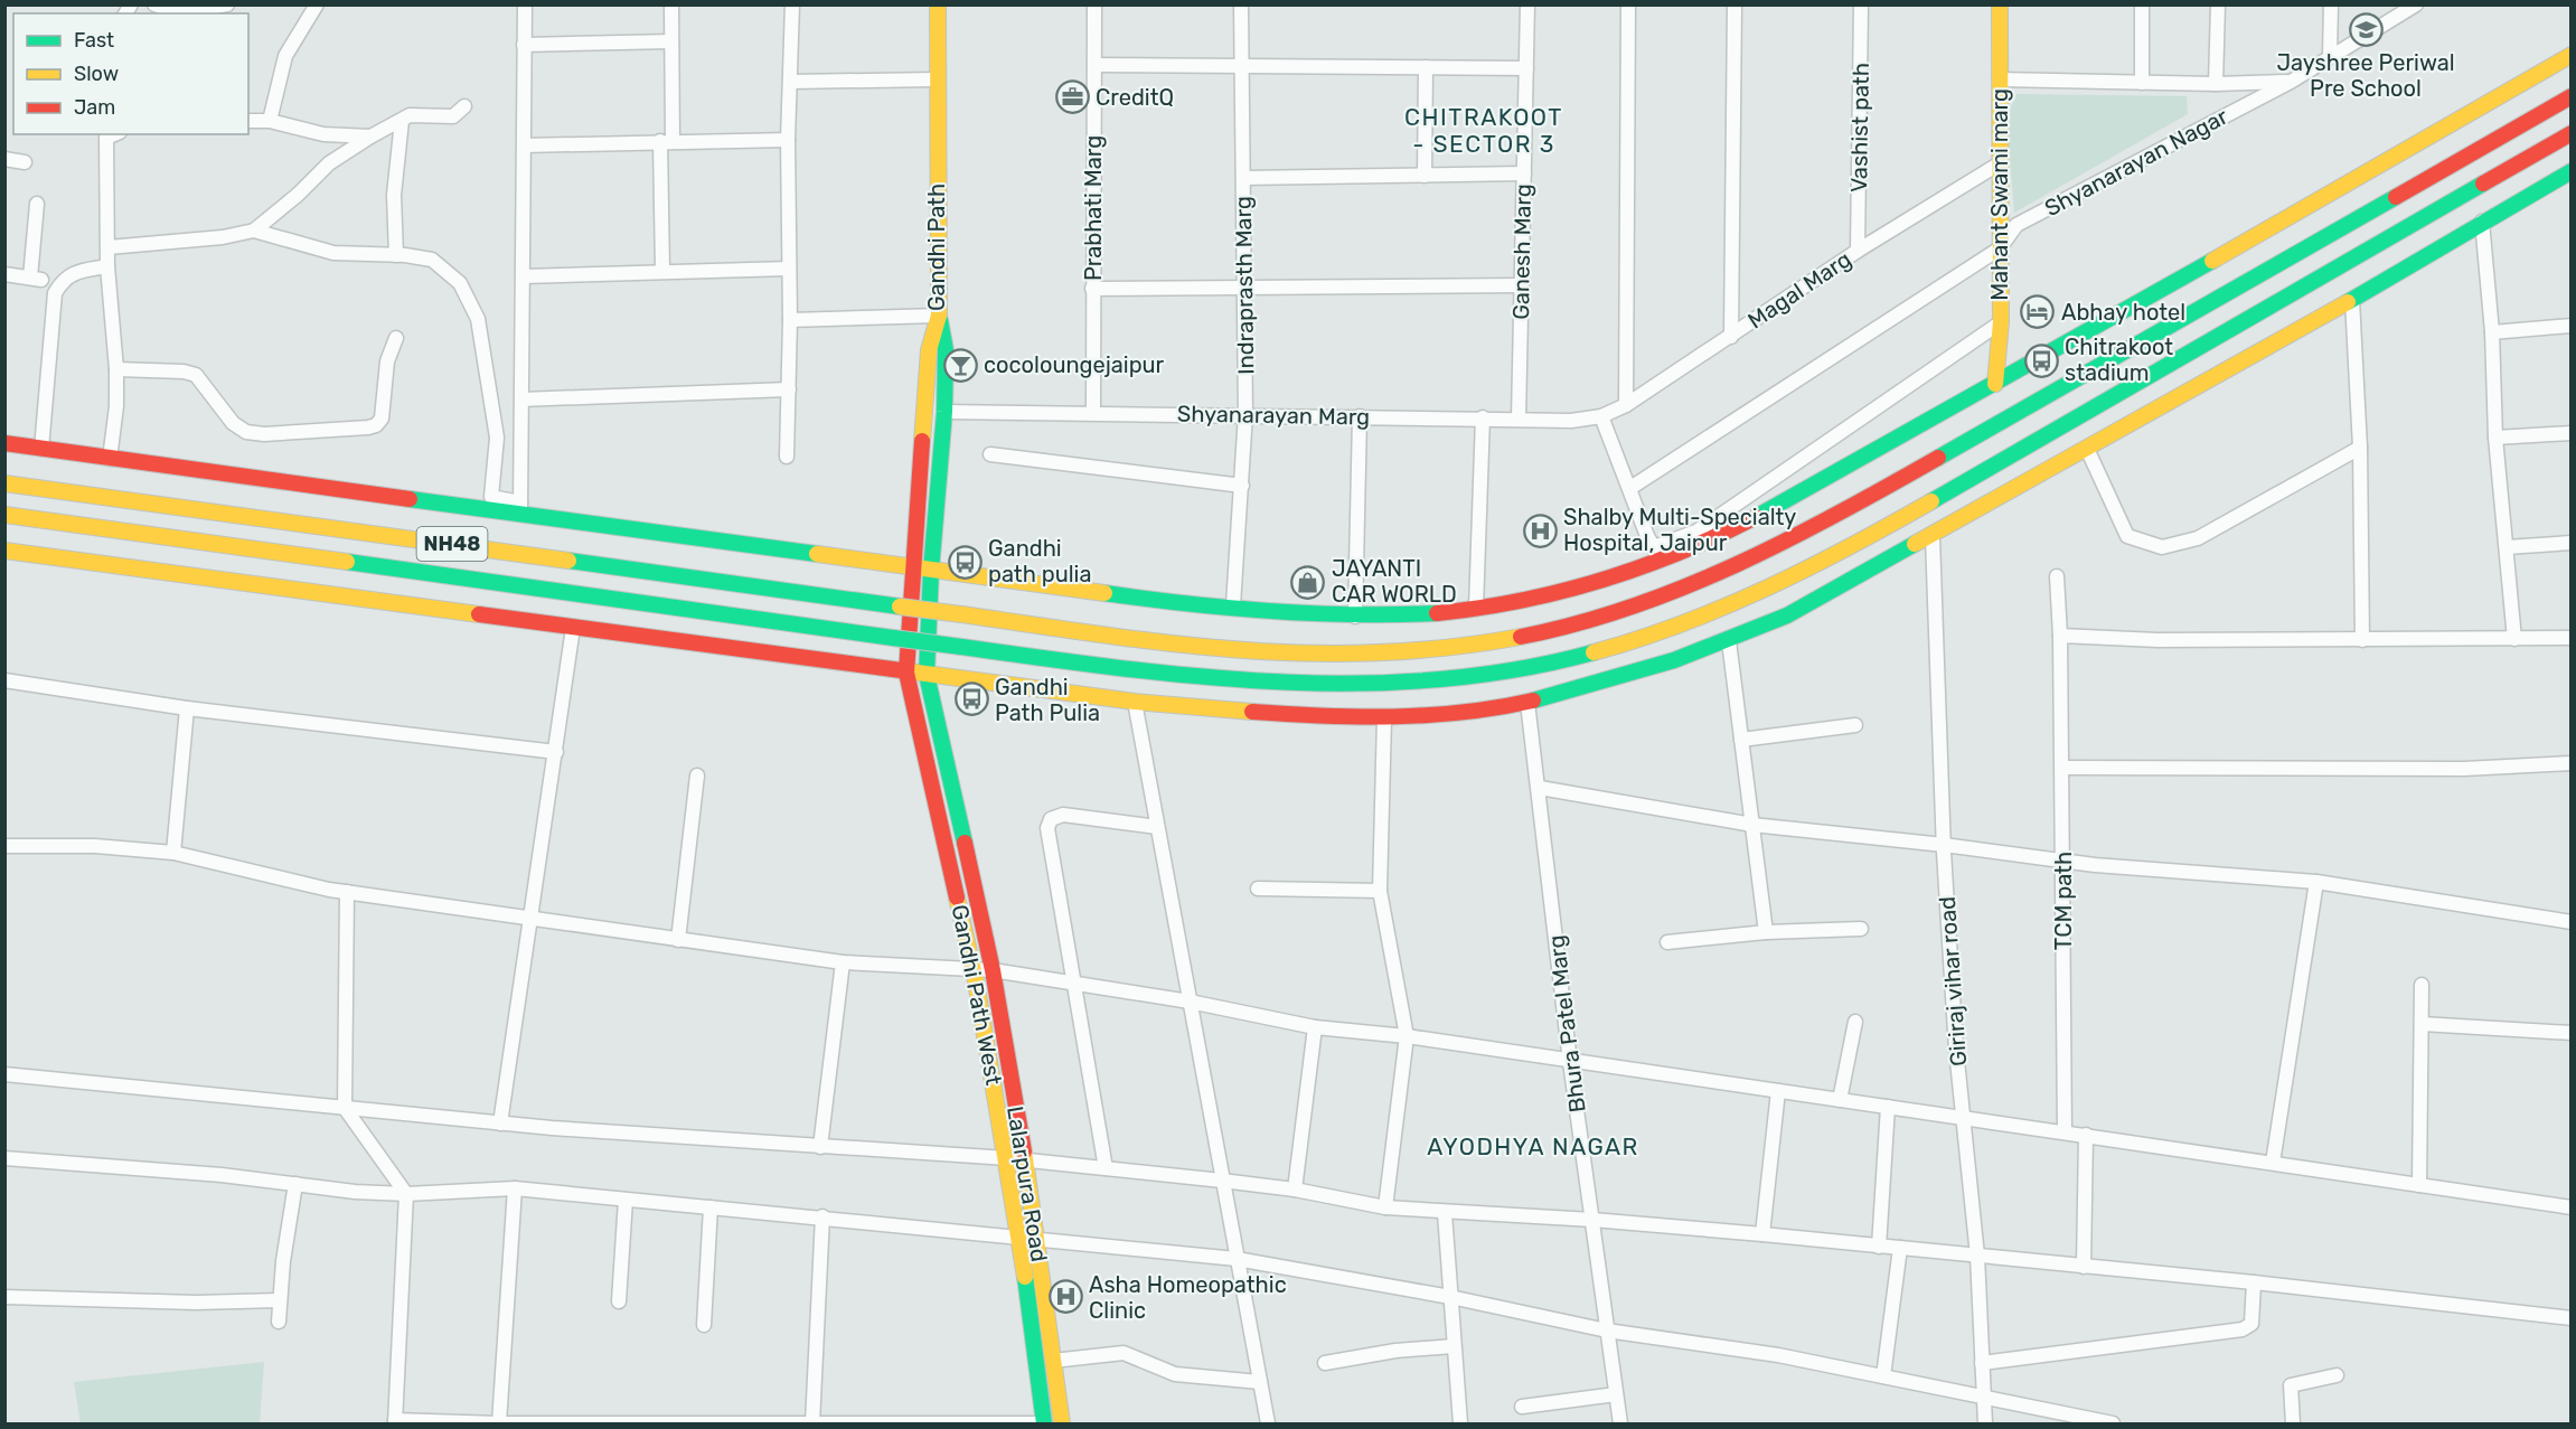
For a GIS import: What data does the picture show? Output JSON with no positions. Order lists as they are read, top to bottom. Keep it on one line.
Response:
{"streets":{"main road":["Mahant Swami marg","Gandhi Path","NH48","Gandhi Path West","Lalarpura Road"],"street":["Vashist path","Shyanarayan Nagar","Prabhati Marg","Ganesh Marg","Indraprasth Marg","Magal Marg","Shyanarayan Marg","TCM path","Giriraj vihar road","Bhura Patel Marg"]},"crossings":[["Vashist path","Magal Marg"],["Shyanarayan Nagar","Mahant Swami marg"],["Mahant Swami marg","Magal Marg"],["Prabhati Marg","Shyanarayan Marg"],["Gandhi Path","Gandhi Path West"],["Gandhi Path","Lalarpura Road"],["Ganesh Marg","Shyanarayan Marg"],["Indraprasth Marg","Shyanarayan Marg"],["Magal Marg","Shyanarayan Marg"],["Shyanarayan Marg","Lalarpura Road"]],"districts":["CHITRAKOOT - SECTOR 3","AYODHYA NAGAR"],"places":{"school or university":["Jayshree Periwal Pre School"],"office":["CreditQ"],"hotel":["Abhay hotel"],"bus stop":["Chitrakoot stadium","Gandhi path pulia","Gandhi Path Pulia"],"bar":["cocoloungejaipur"],"hospital":["Shalby Multi-Specialty Hospital, Jaipur","Asha Homeopathic Clinic"],"shop":["JAYANTI CAR WORLD"]},"legend":["Fast","Slow","Jam"]}
